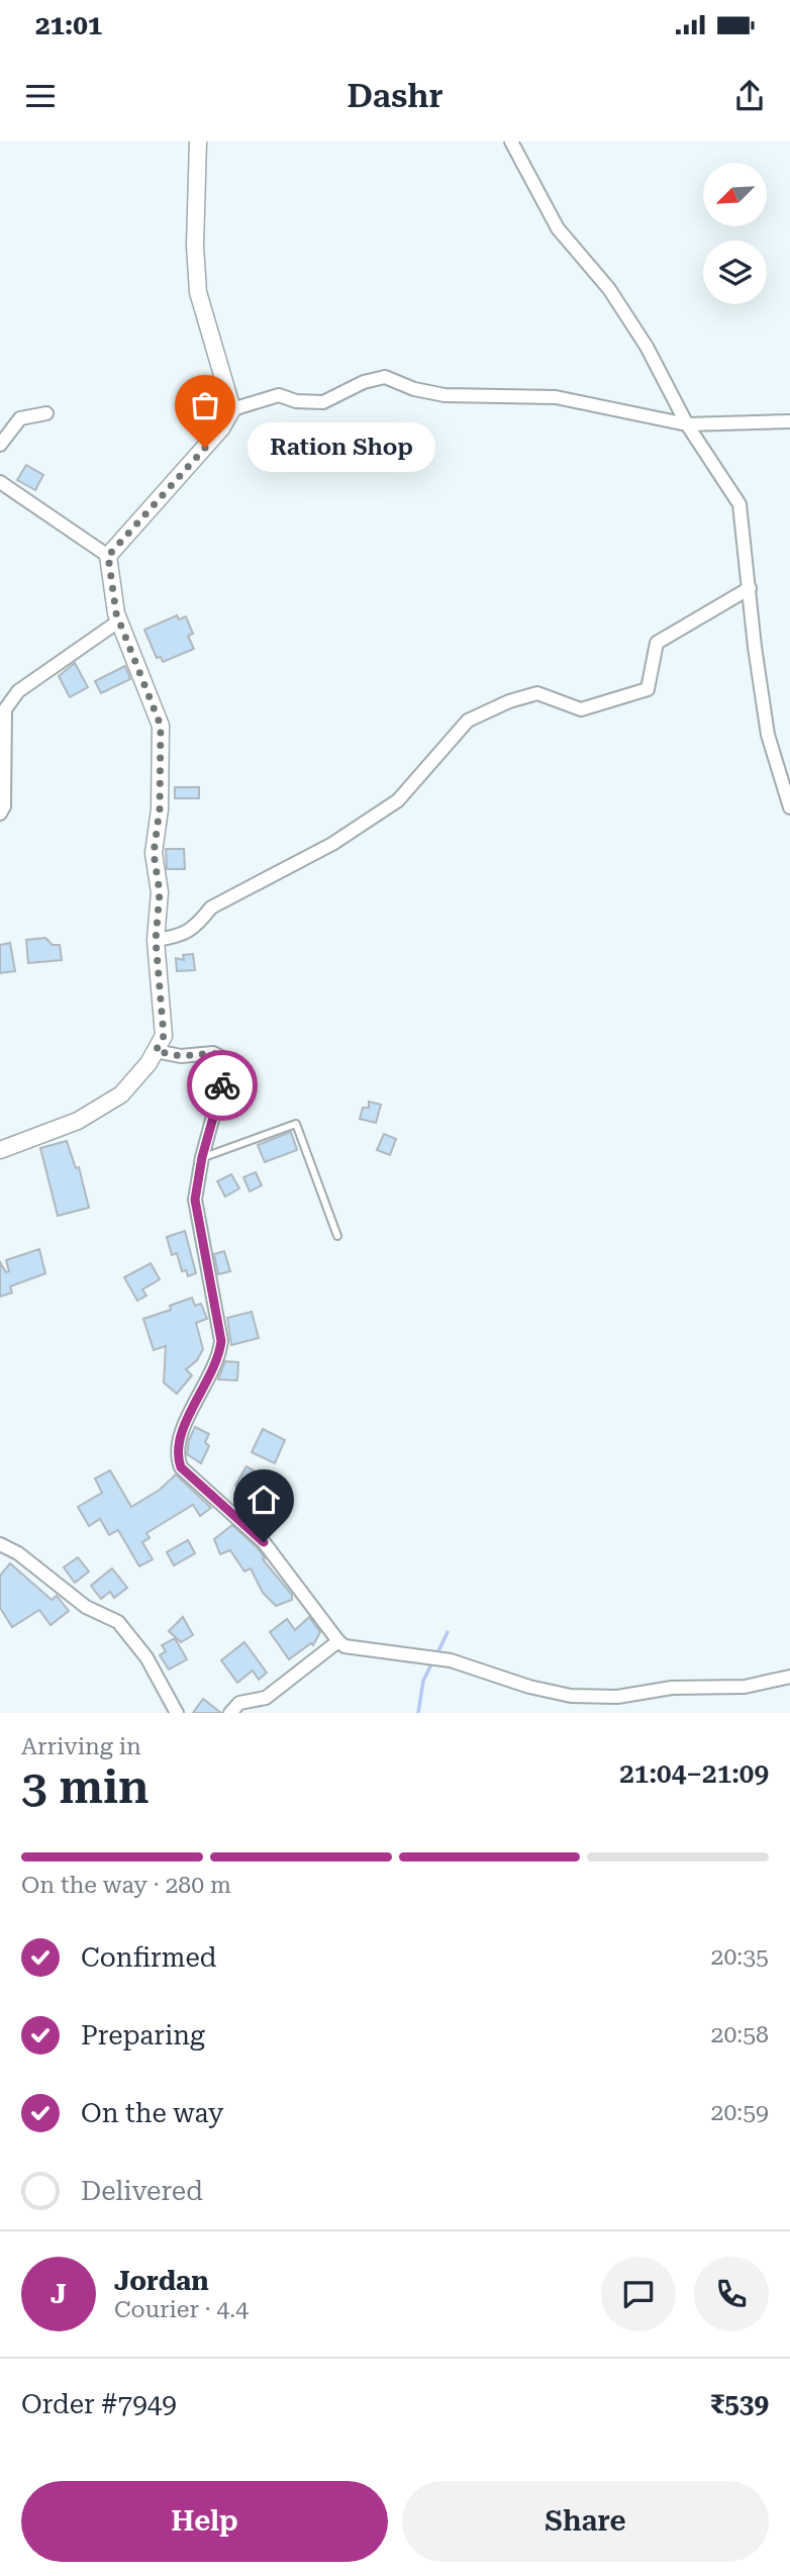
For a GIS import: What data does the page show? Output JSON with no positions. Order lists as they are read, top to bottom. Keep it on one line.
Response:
{"places":["Ration Shop"],"north":"bottom left","page":{"status":"21:01","header":"Dashr","bubble":"Ration Shop","heading":["3 min","Arriving in","21:04–21:09"],"panel":["Jordan","Courier · 4.4","Order #7949","₹539"],"bar":"On the way · 280 m","list":[["Confirmed","20:35"],["Preparing","20:58"],["On the way","20:59"],"Delivered"],"round":"J","buttons":["Help","Share"]}}
